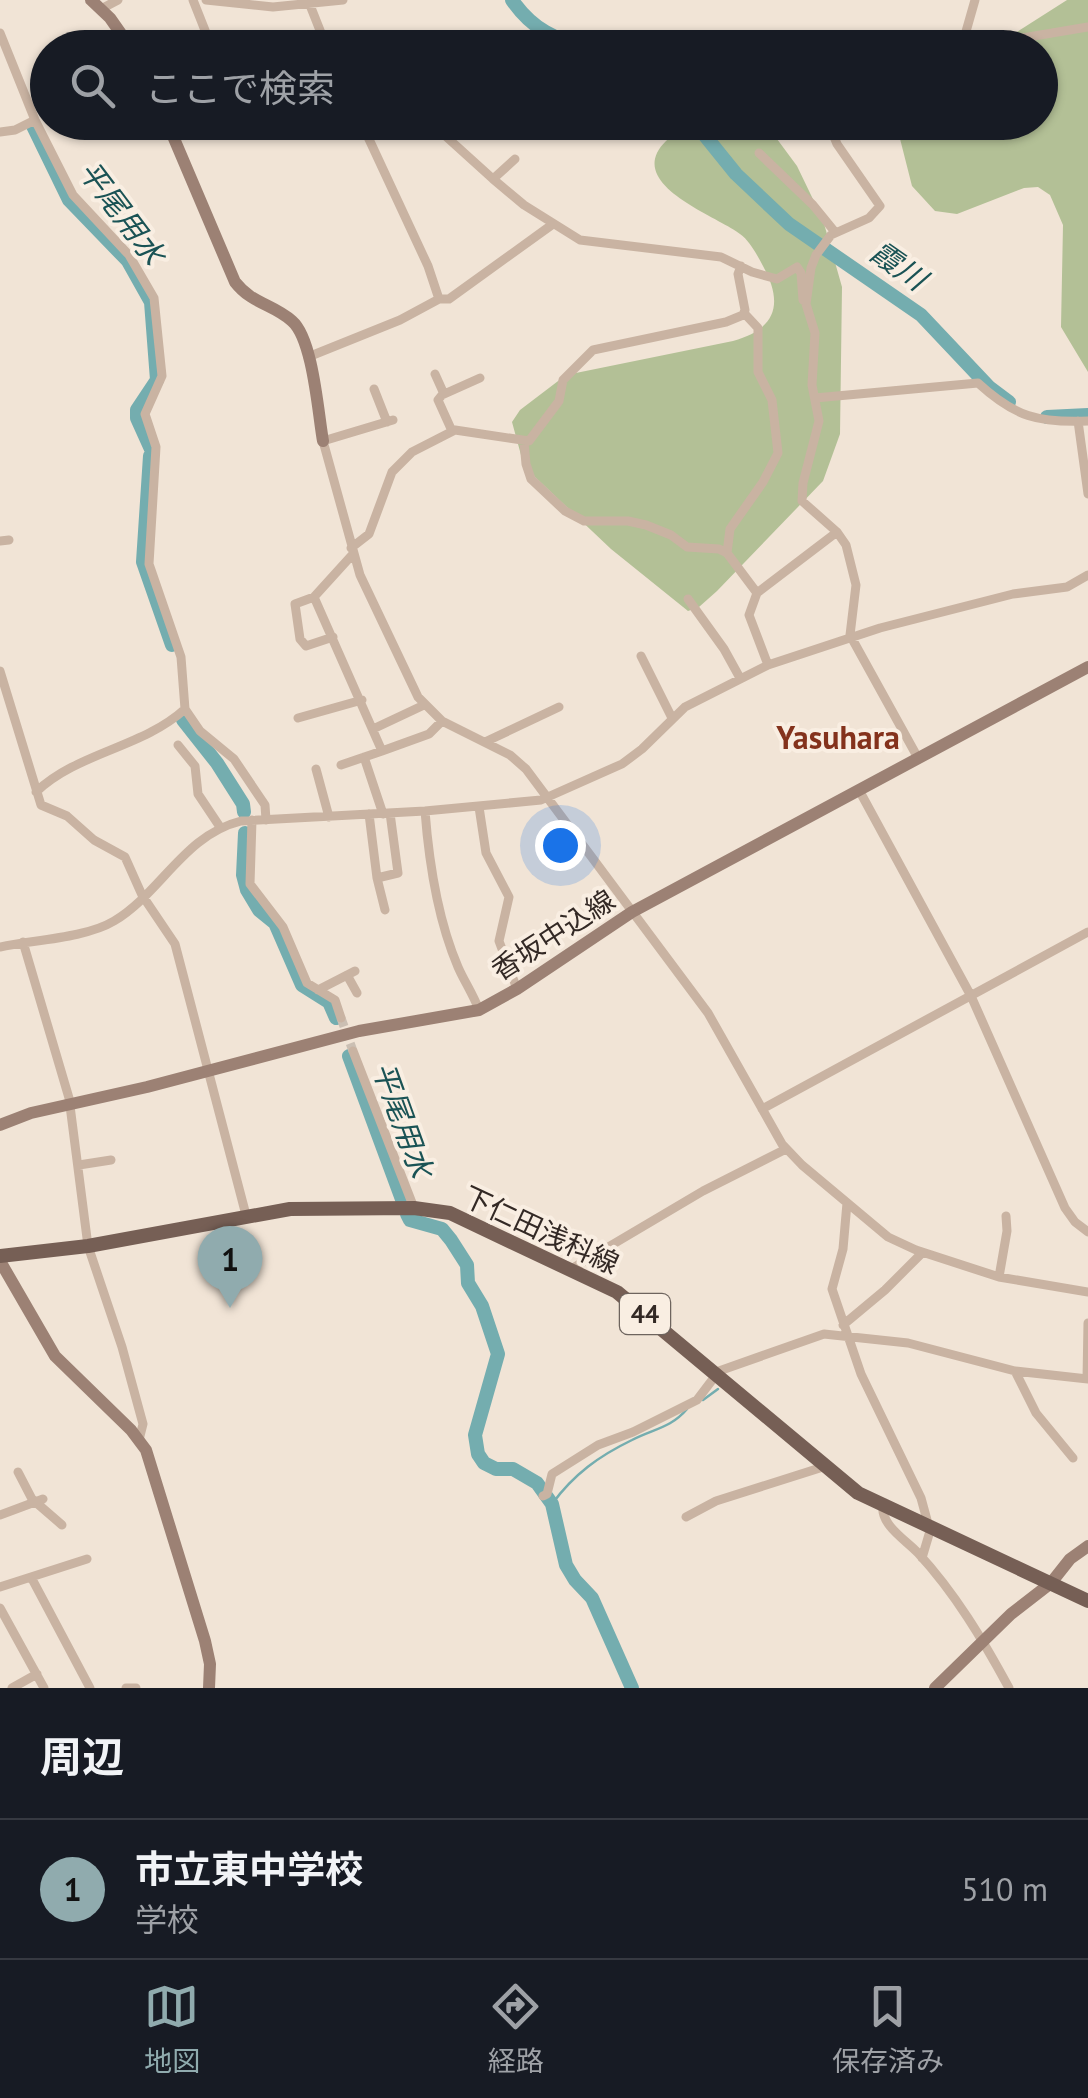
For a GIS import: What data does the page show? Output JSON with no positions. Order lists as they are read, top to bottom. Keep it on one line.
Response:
{"streets":{"main road":["香坂中込線","下仁田浅科線","44"]},"districts":["Yasuhara"],"water":["平尾用水","霞川"],"page":{"search":"ここで検索","pins":"1","heading":"周辺","list":[{"mark":"1","name":"市立東中学校","note":"学校","value":"510 m"}],"nav":["地図","経路","保存済み"]}}
